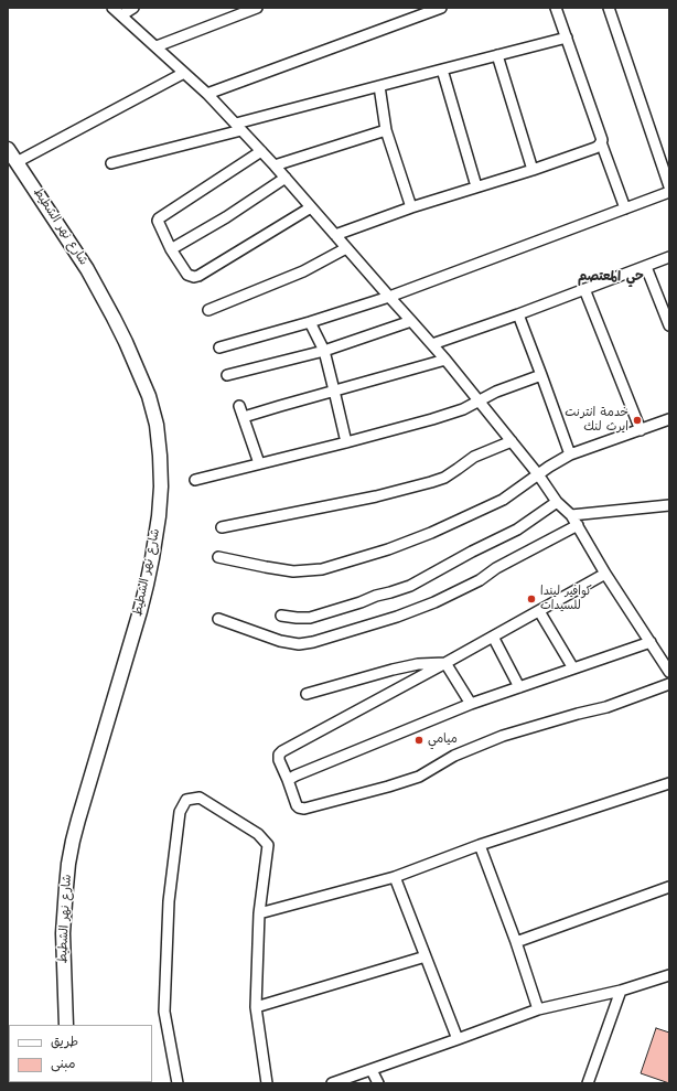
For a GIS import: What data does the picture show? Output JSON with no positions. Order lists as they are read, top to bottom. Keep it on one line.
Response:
{"streets":{"main road":["شارع نهر الشطيط"]},"districts":["حي المعتصم"],"places":["خدمة انترنت ايرث لنك","كوافير ليندا للسيدات","ميامي"],"legend":["طريق","مبنى"]}
